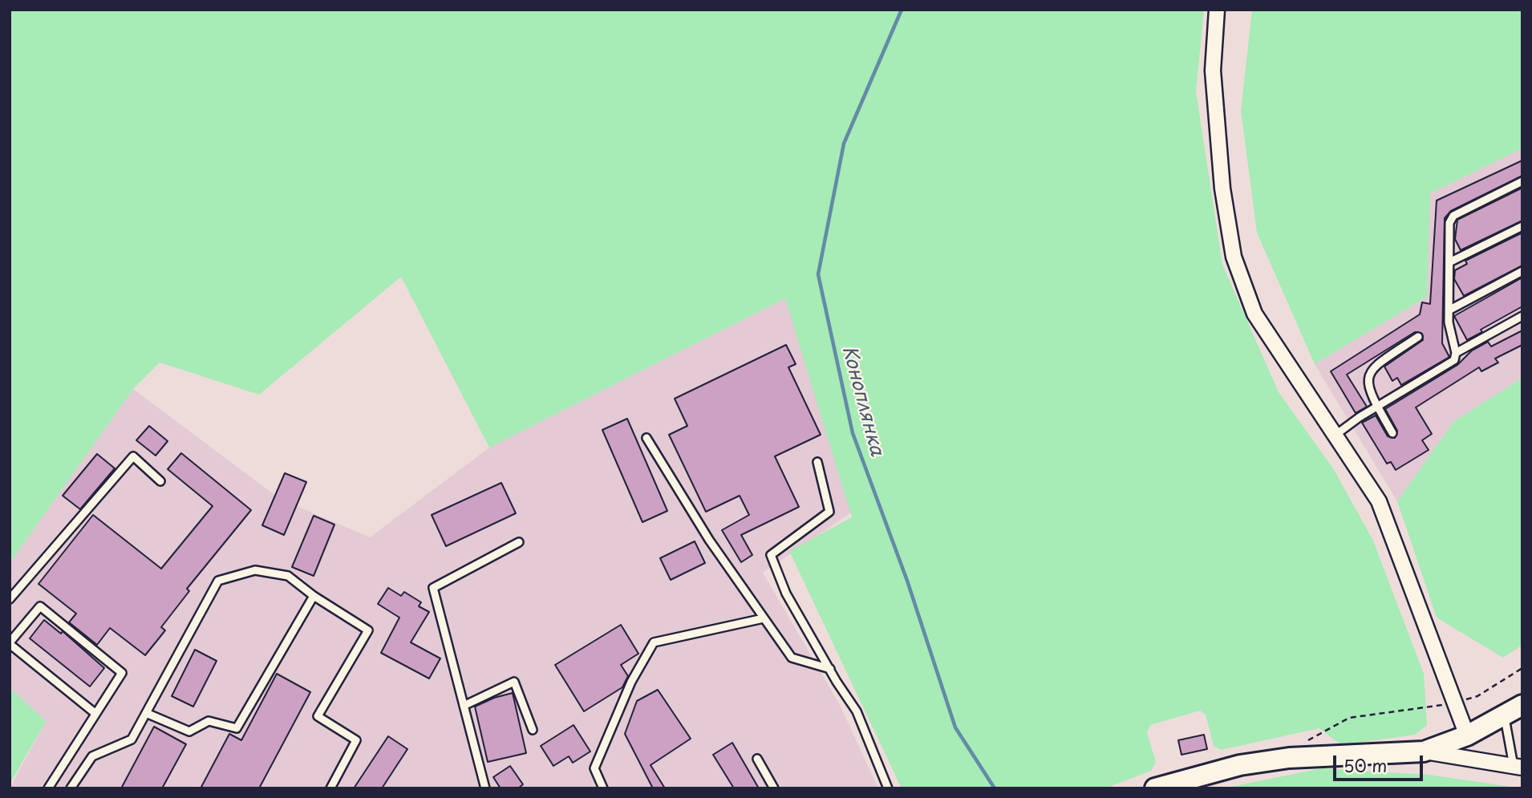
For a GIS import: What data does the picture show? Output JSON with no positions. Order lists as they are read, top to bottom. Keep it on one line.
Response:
{"water":["Коноплянка"],"scale_bar":"50 m"}
